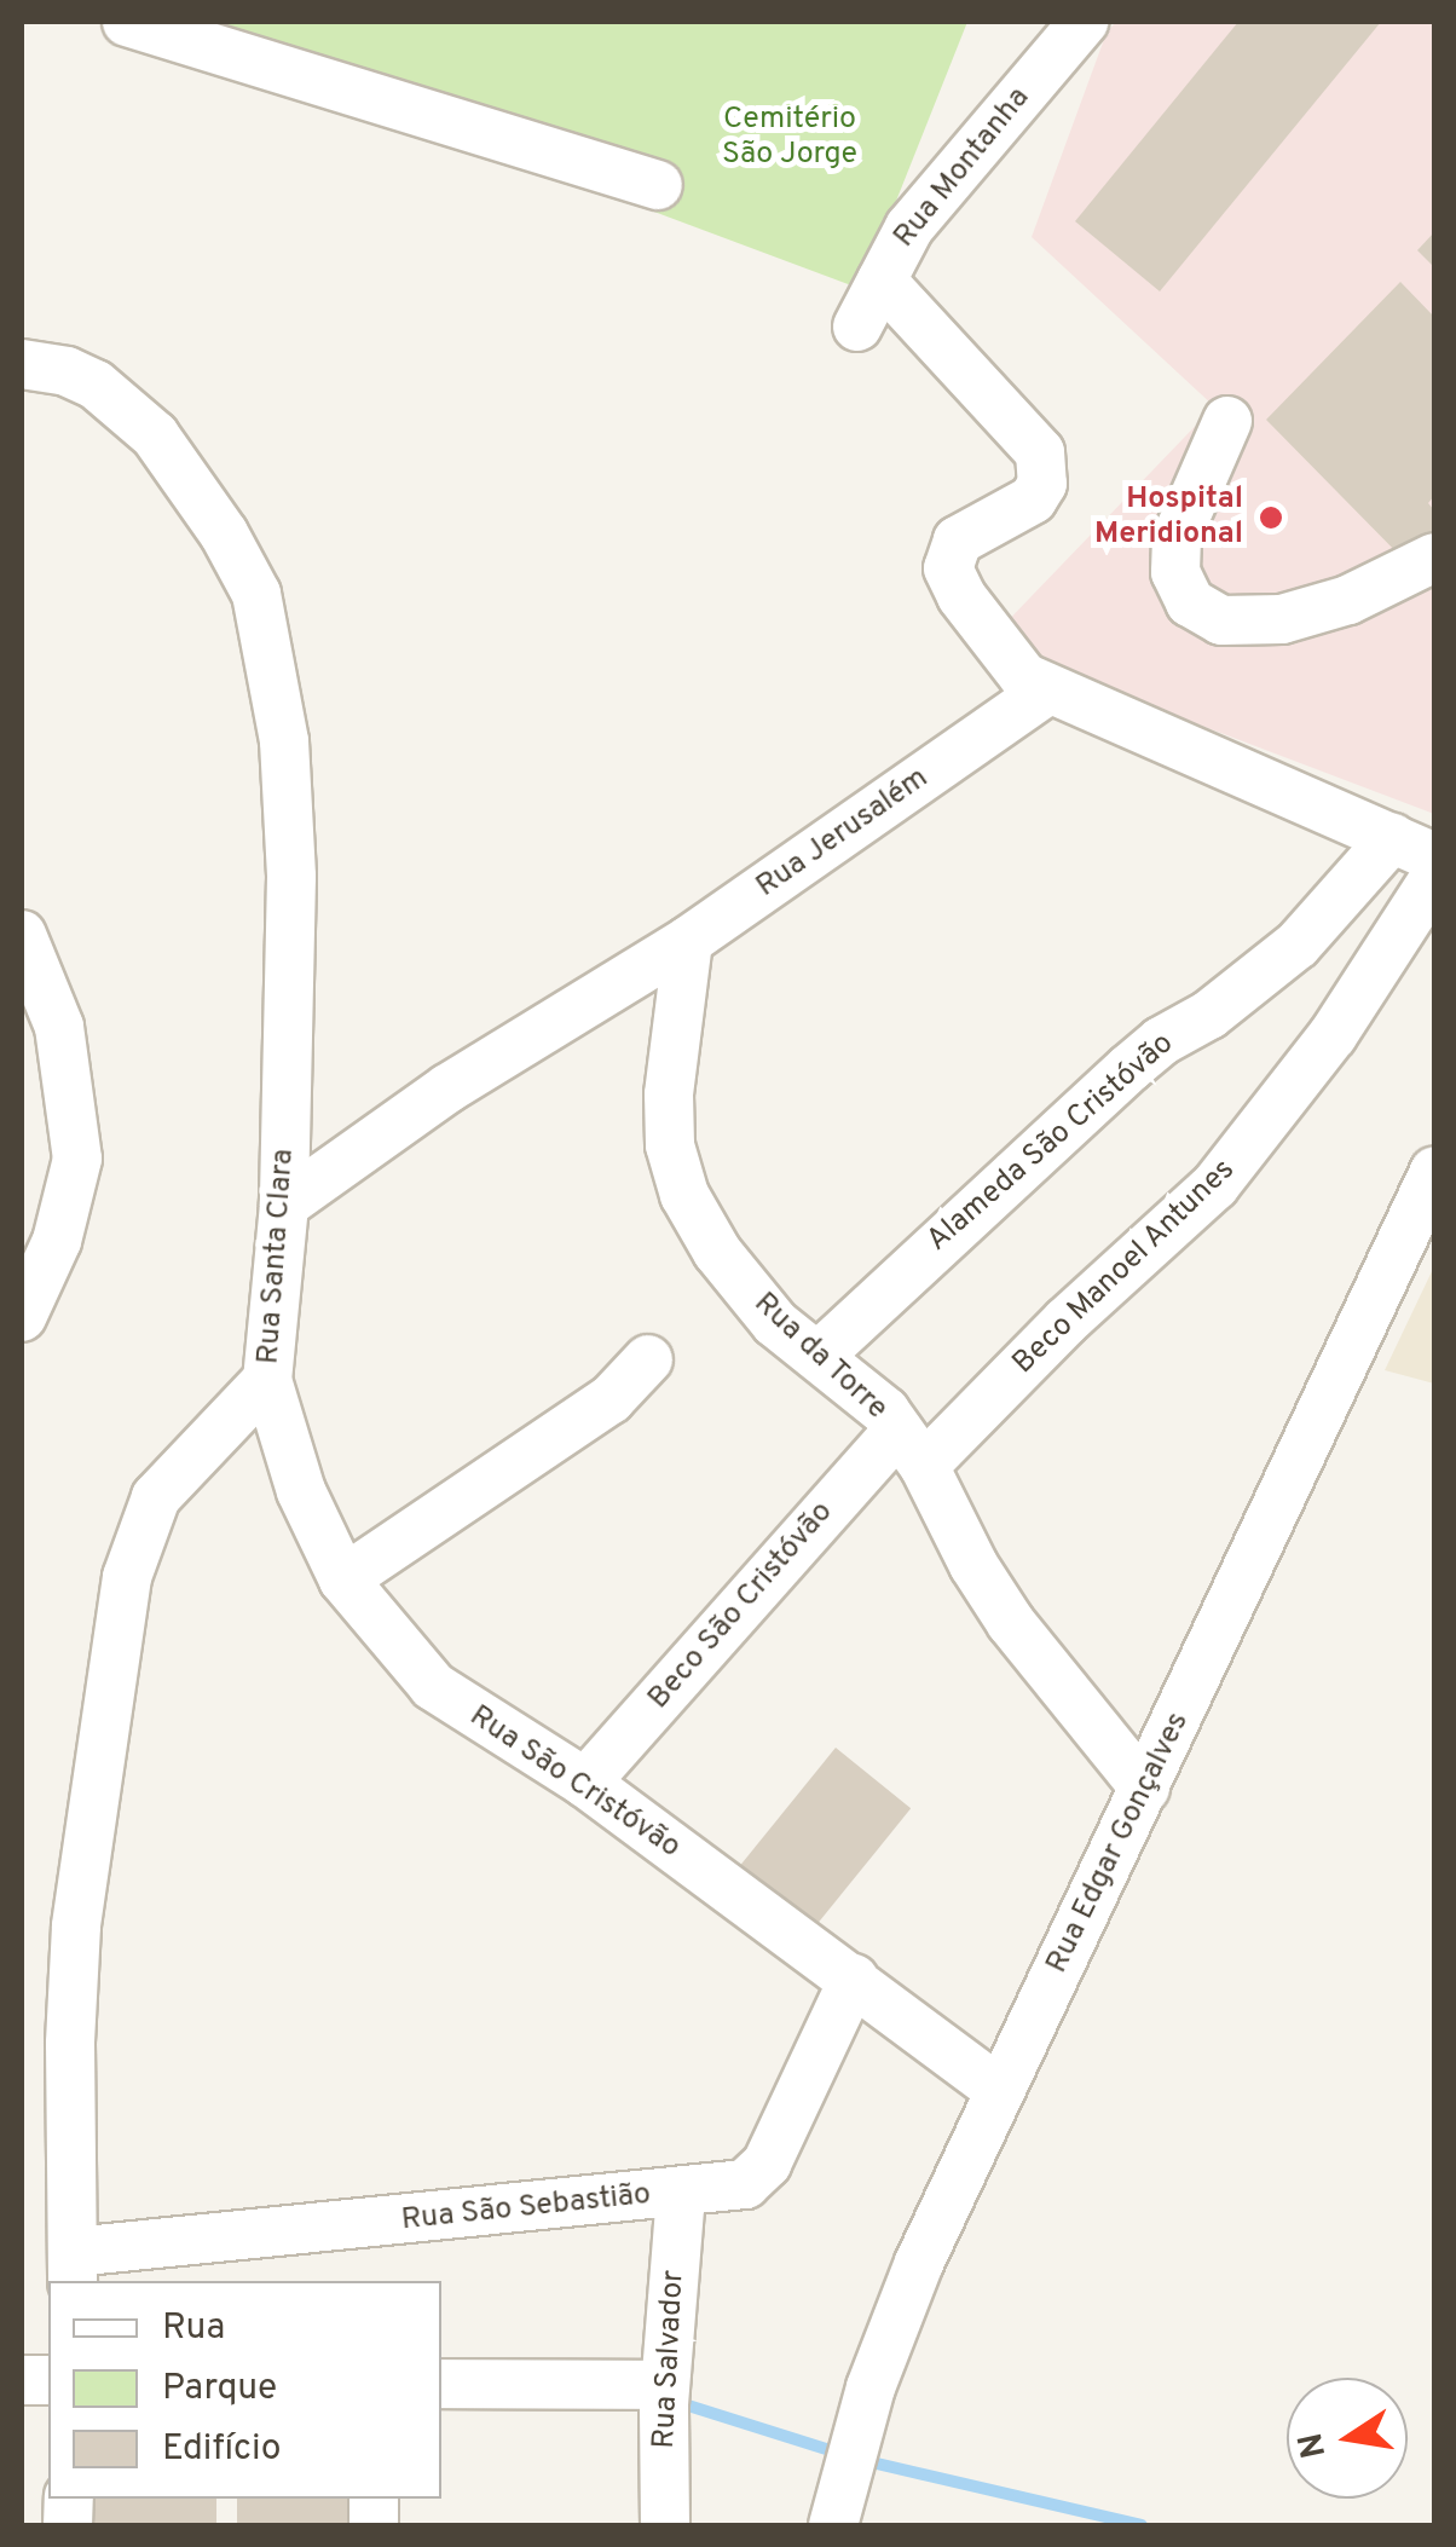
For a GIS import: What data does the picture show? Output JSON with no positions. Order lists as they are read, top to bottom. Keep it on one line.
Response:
{"streets":{"street":["Rua Montanha","Rua Jerusalém","Alameda São Cristóvão","Rua Santa Clara","Beco Manoel Antunes","Rua da Torre","Beco São Cristóvão","Rua São Cristóvão","Rua Edgar Gonçalves","Rua São Sebastião","Rua Salvador"]},"crossings":[["Rua Jerusalém","Rua Santa Clara"],["Rua Jerusalém","Rua da Torre"],["Alameda São Cristóvão","Rua da Torre"],["Rua Santa Clara","Rua São Cristóvão"],["Rua Santa Clara","Rua São Sebastião"],["Beco Manoel Antunes","Rua da Torre"],["Beco Manoel Antunes","Beco São Cristóvão"],["Rua da Torre","Beco São Cristóvão"],["Rua da Torre","Rua Edgar Gonçalves"],["Beco São Cristóvão","Rua São Cristóvão"],["Rua São Cristóvão","Rua Edgar Gonçalves"],["Rua São Cristóvão","Rua São Sebastião"],["Rua São Sebastião","Rua Salvador"]],"parks":["Cemitério São Jorge"],"places":["Hospital Meridional"],"legend":["Rua","Parque","Edifício"],"north":"left"}
